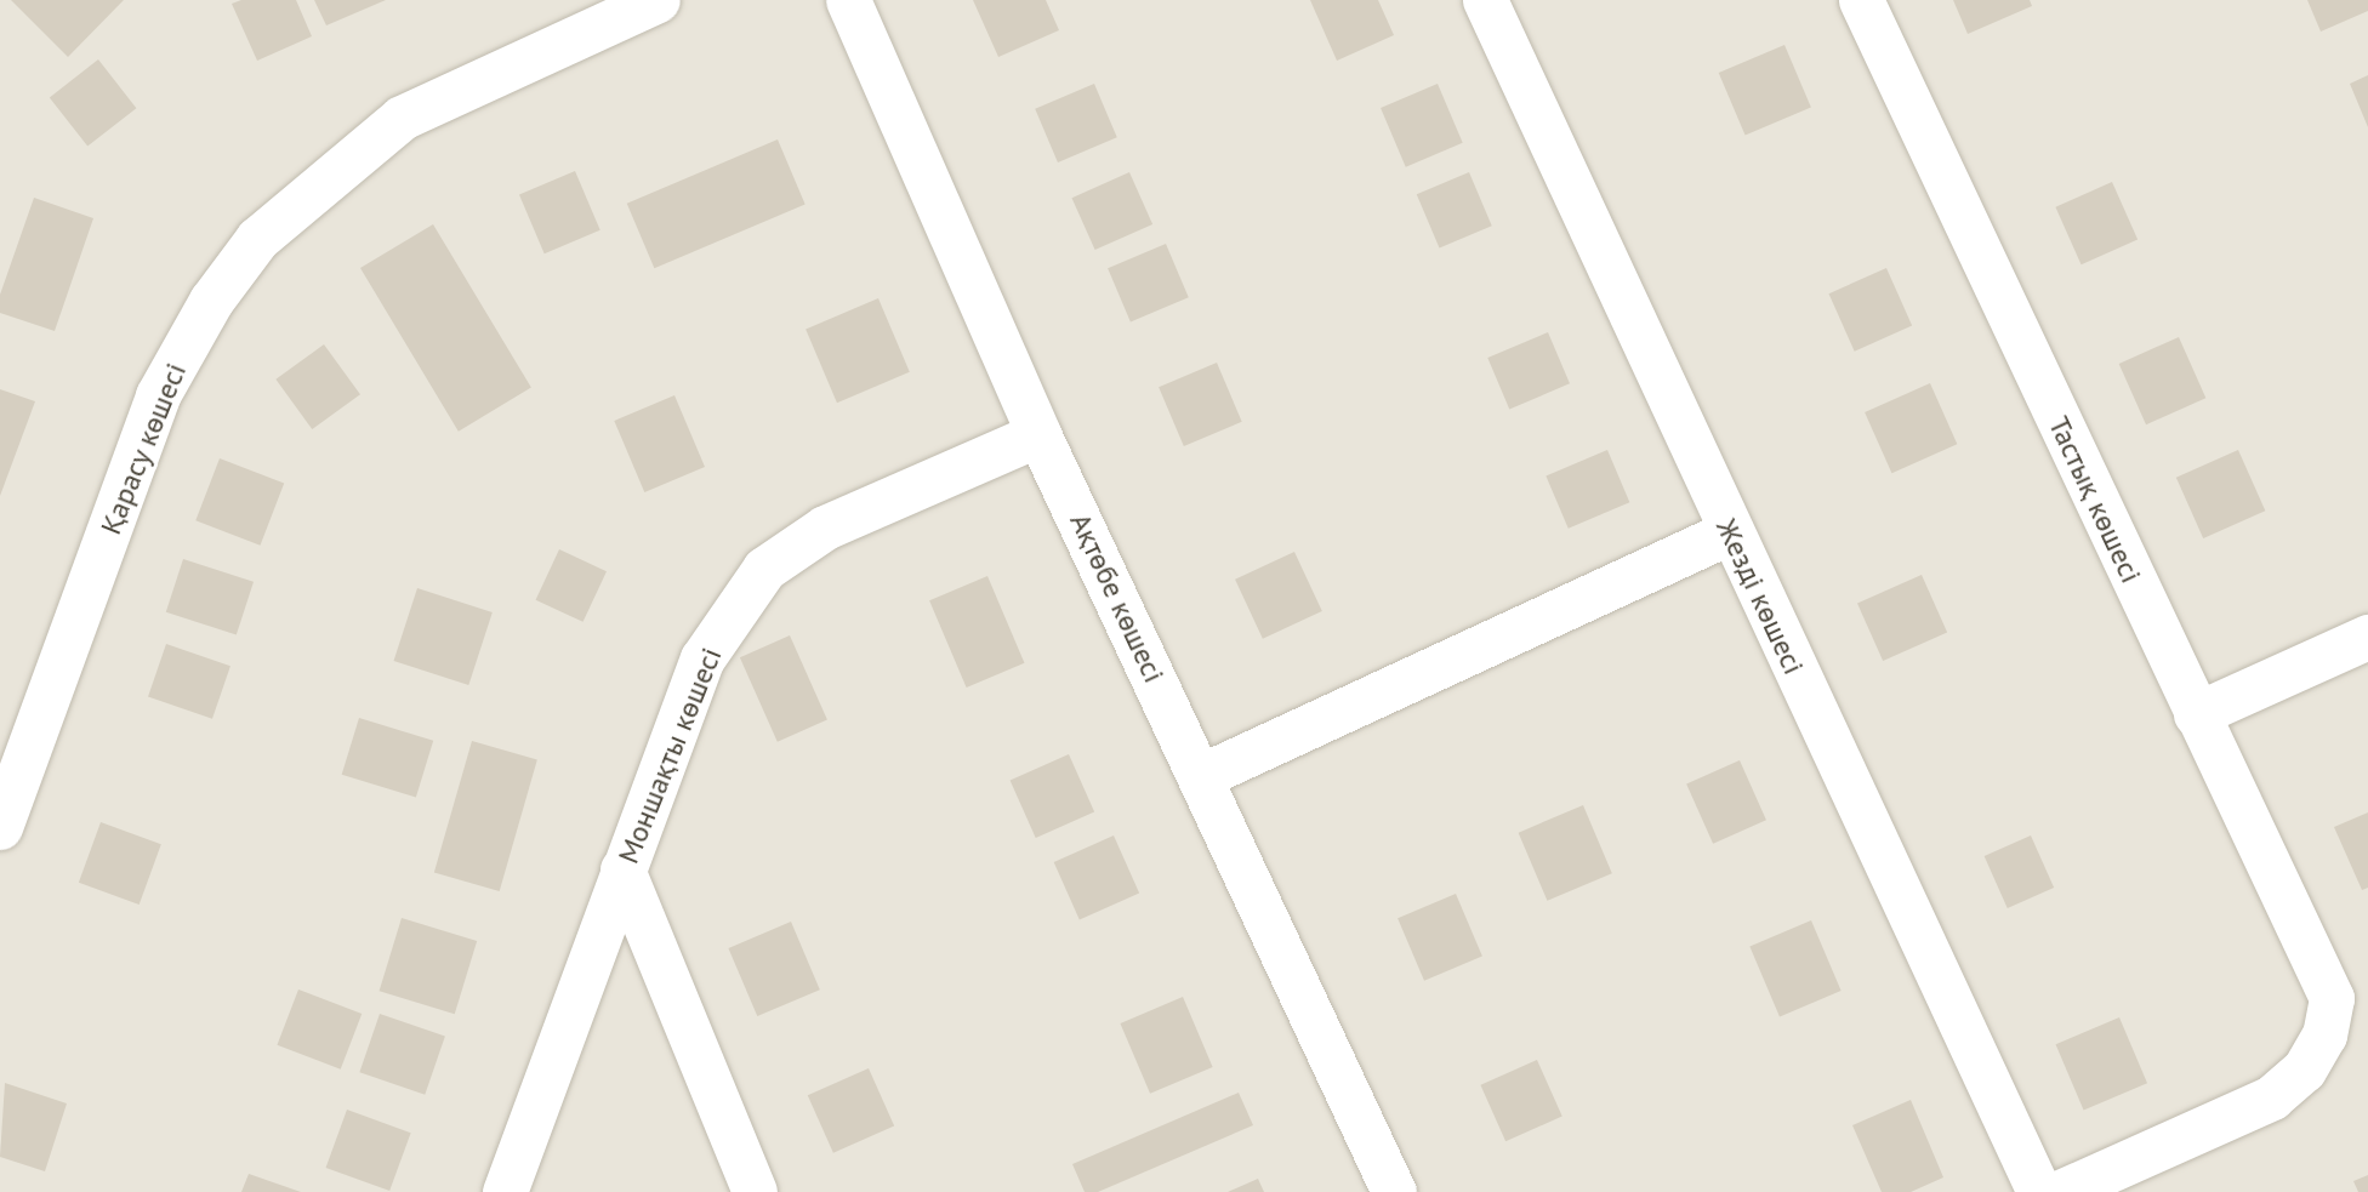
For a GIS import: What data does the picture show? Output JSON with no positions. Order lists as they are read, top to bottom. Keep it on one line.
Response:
{"streets":{"street":["Қарасу көшесі","Тастық көшесі","Жезді көшесі","Ақтөбе көшесі","Моншақты көшесі"]},"crossings":[["Ақтөбе көшесі","Моншақты көшесі"]]}
